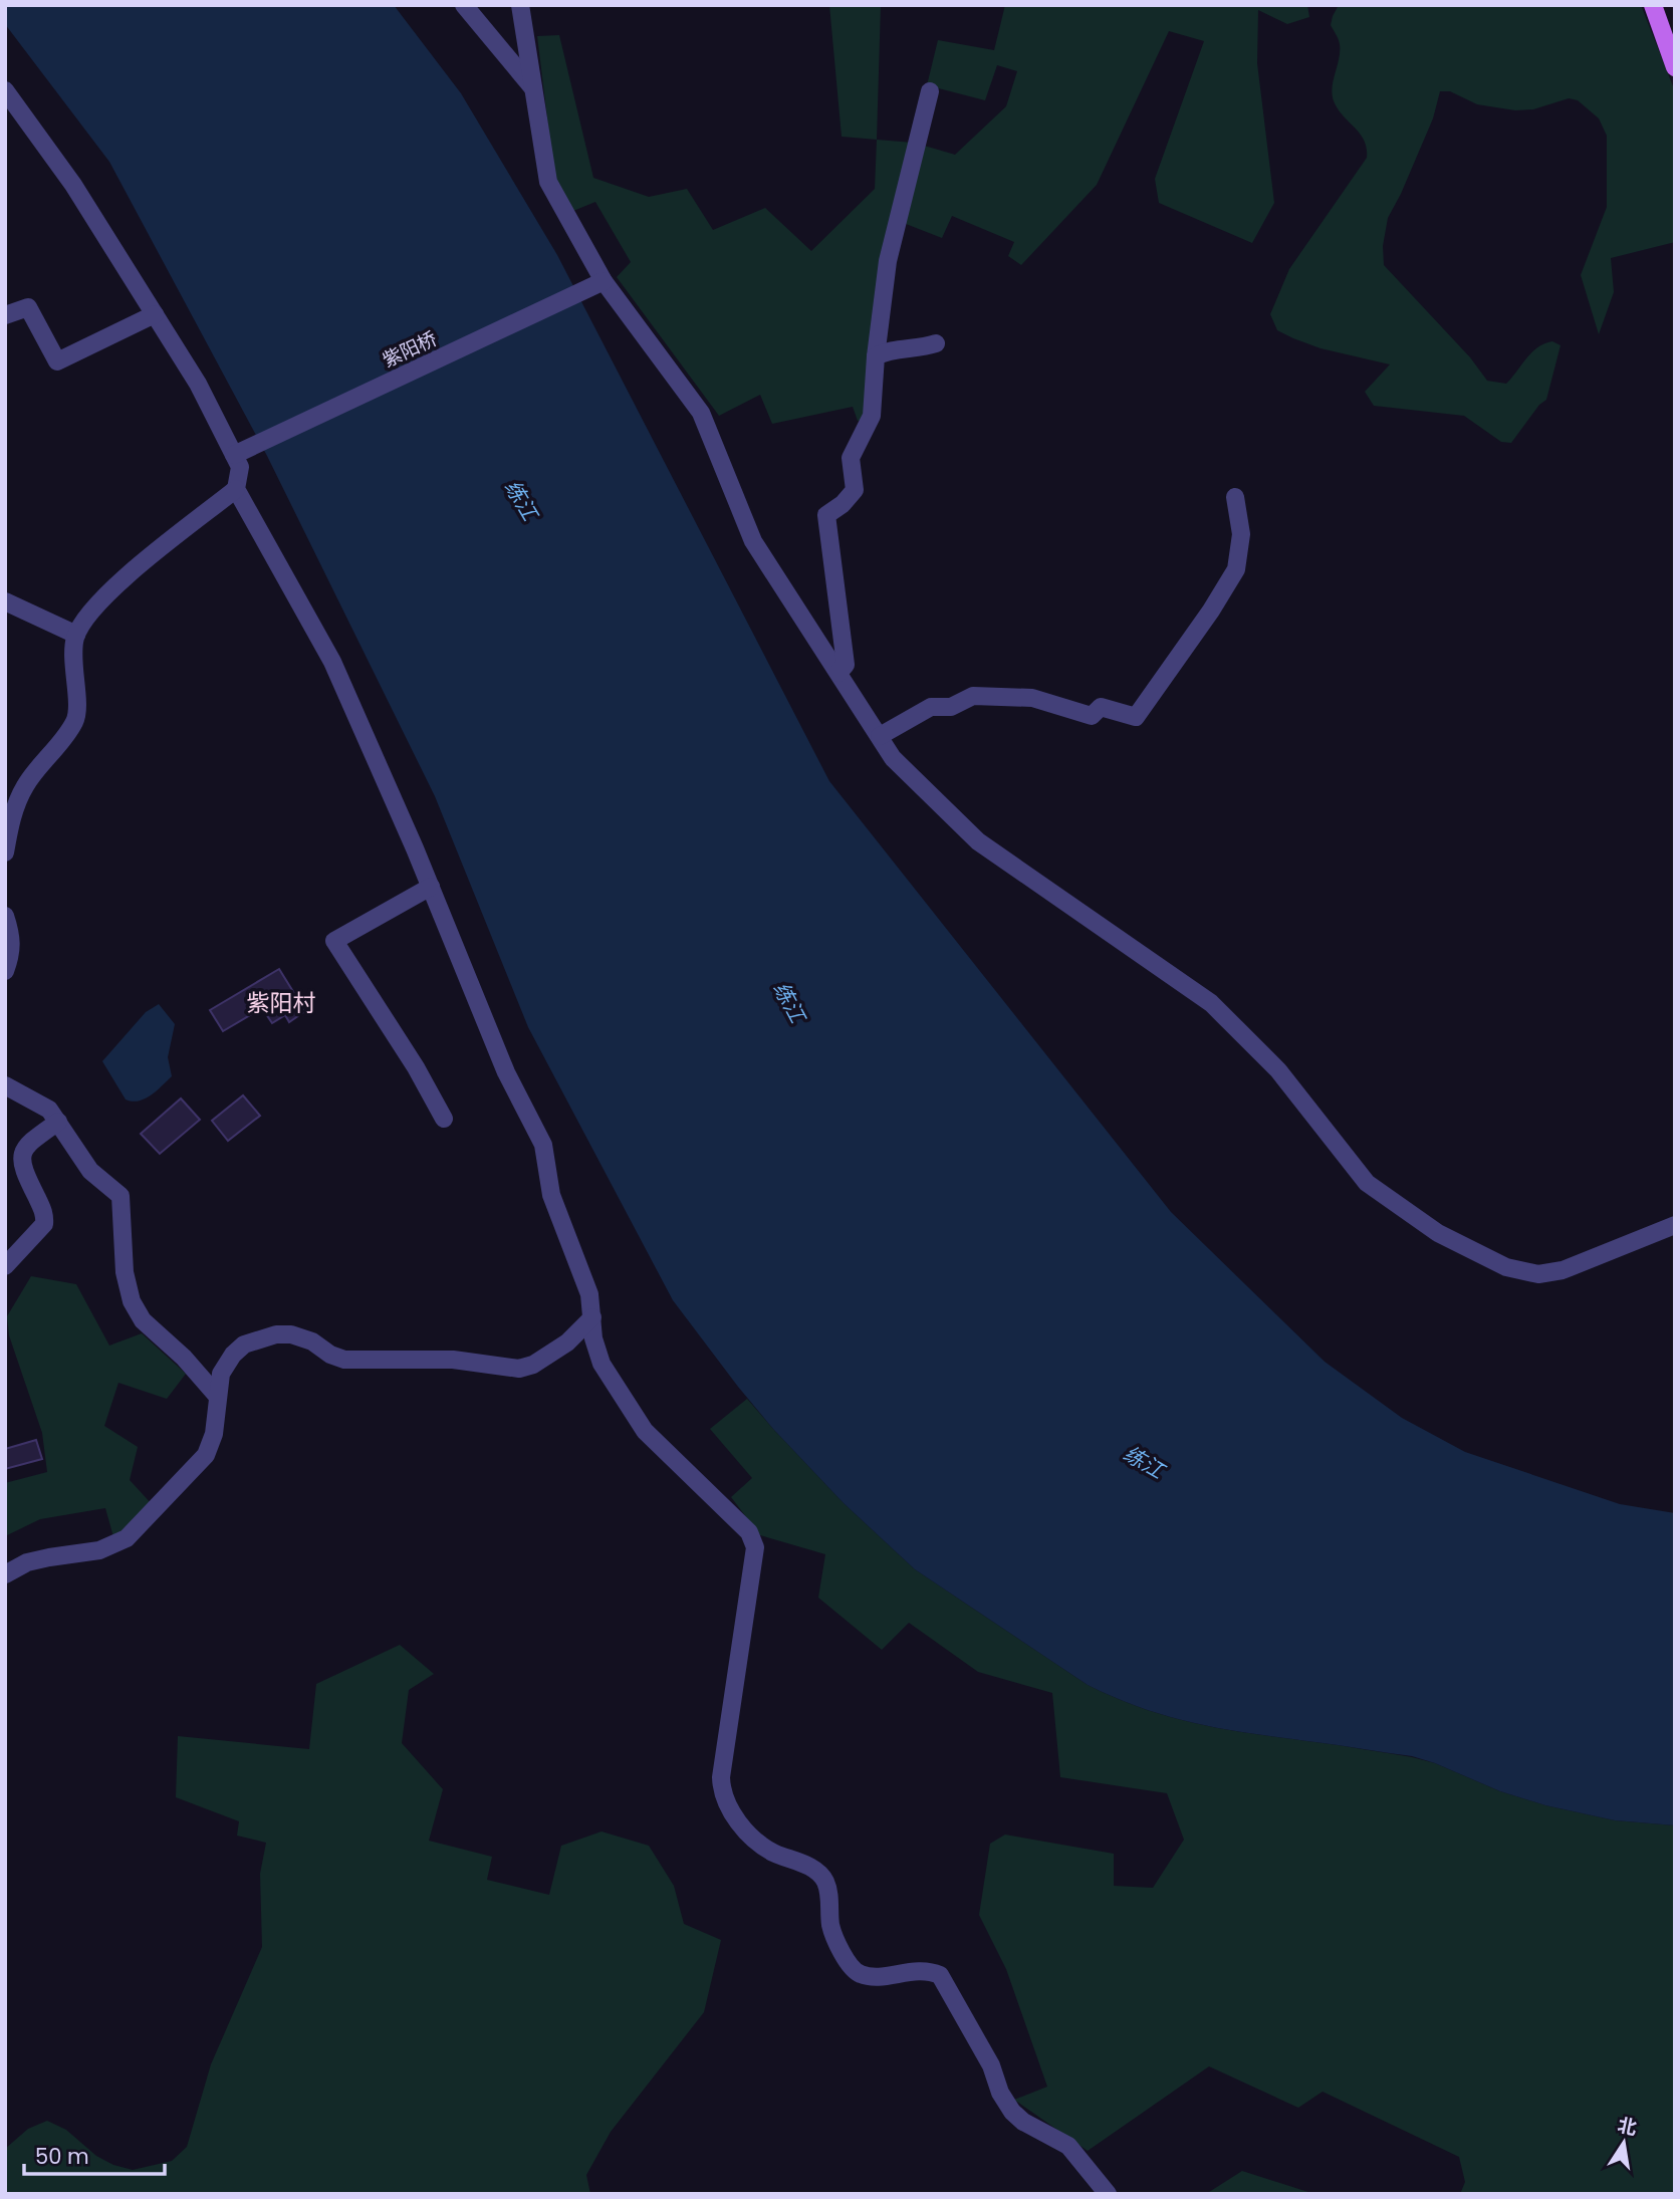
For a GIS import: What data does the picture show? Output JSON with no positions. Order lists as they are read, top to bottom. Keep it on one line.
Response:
{"streets":{"street":["紫阳桥"]},"districts":["紫阳村"],"water":["练江"],"scale_bar":"50 m","north":"top"}
